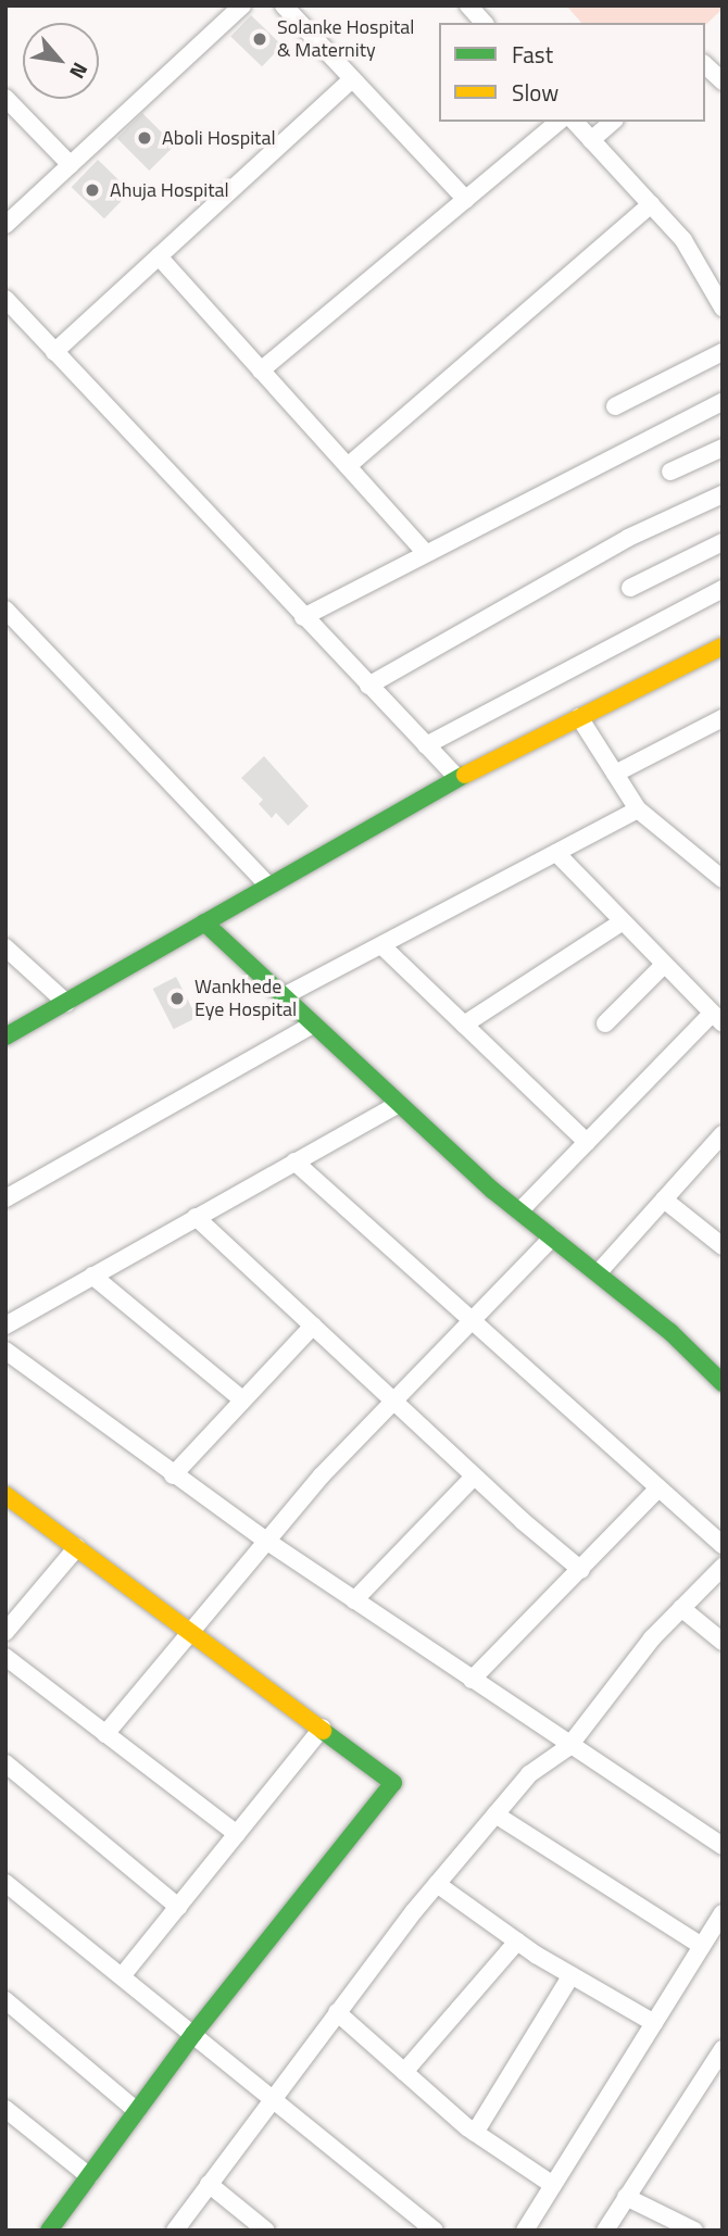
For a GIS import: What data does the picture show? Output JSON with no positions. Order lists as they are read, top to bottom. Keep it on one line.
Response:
{"places":["Solanke Hospital & Maternity","Aboli Hospital","Ahuja Hospital","Wankhede Eye Hospital"],"legend":["Fast","Slow"],"north":"bottom right"}
